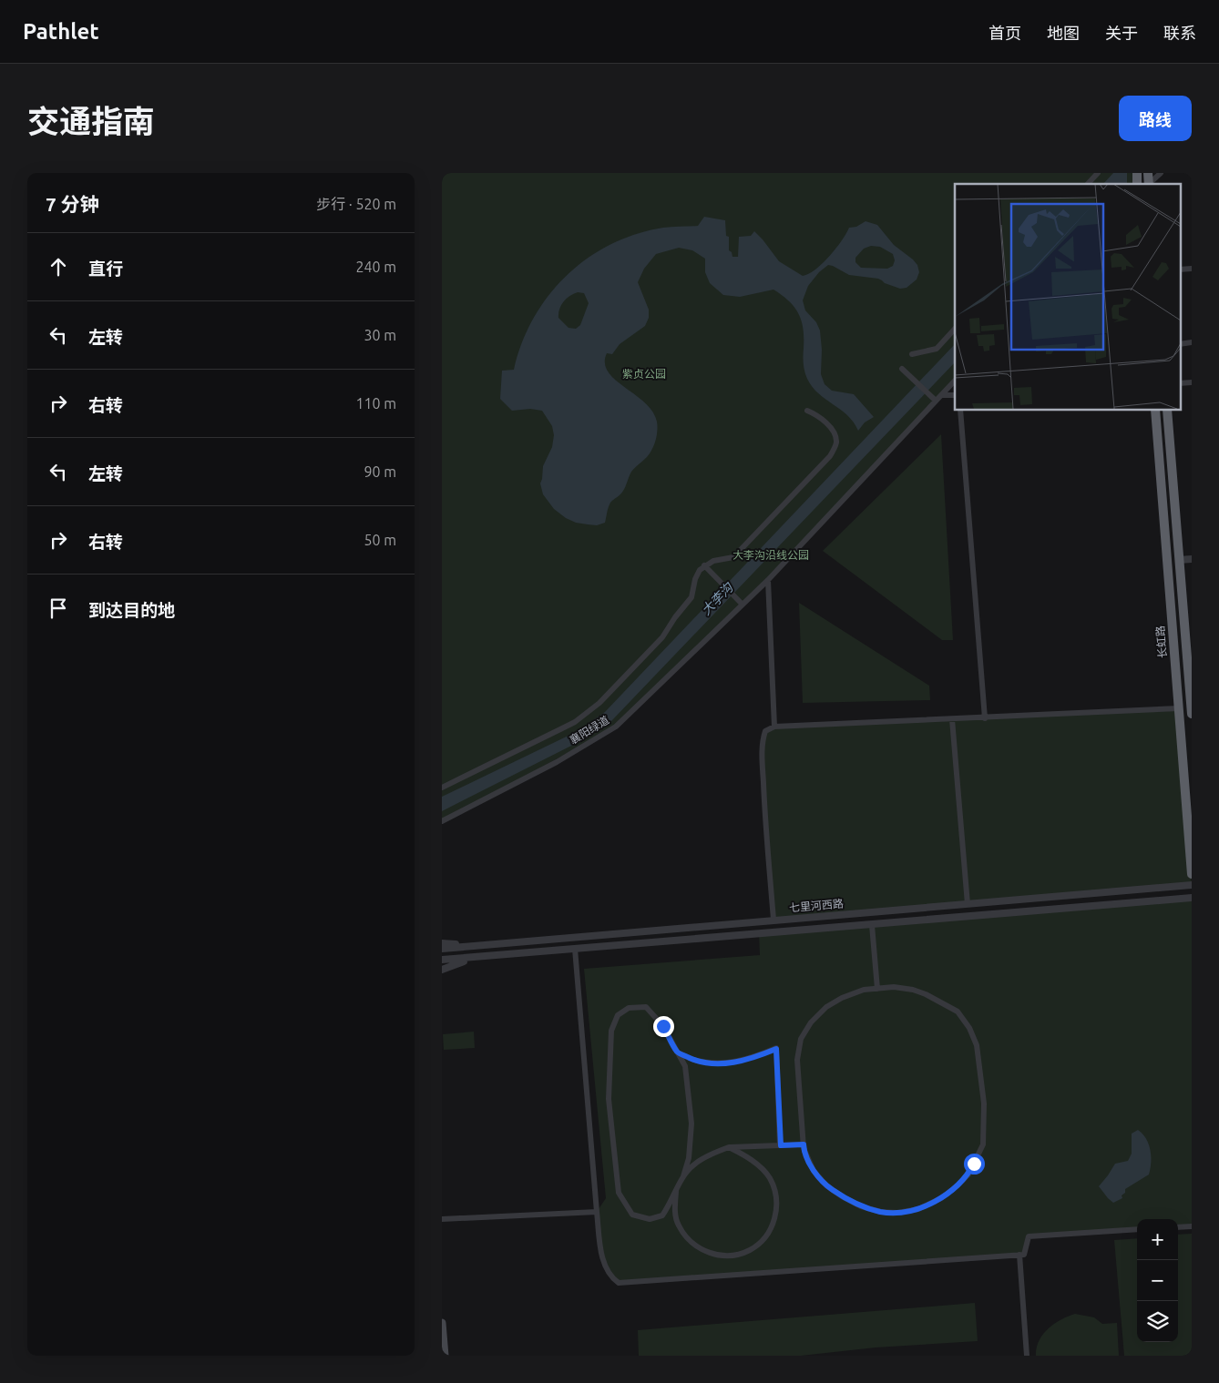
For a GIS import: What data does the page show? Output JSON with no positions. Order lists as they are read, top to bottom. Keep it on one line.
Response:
{"streets":{"highway":["长虹路"],"street":["襄阳绿道","七里河西路"]},"water":["大李沟"],"parks":["紫贞公园","大李沟沿线公园"],"page":{"header":"Pathlet","nav":["首页","地图","关于","联系"],"title":"交通指南","buttons":"路线","heading":["7 分钟","步行 · 520 m"],"list":[["直行","240 m"],["左转","30 m"],["右转","110 m"],["左转","90 m"],["右转","50 m"],"到达目的地"],"map_buttons":["+","−"]}}
